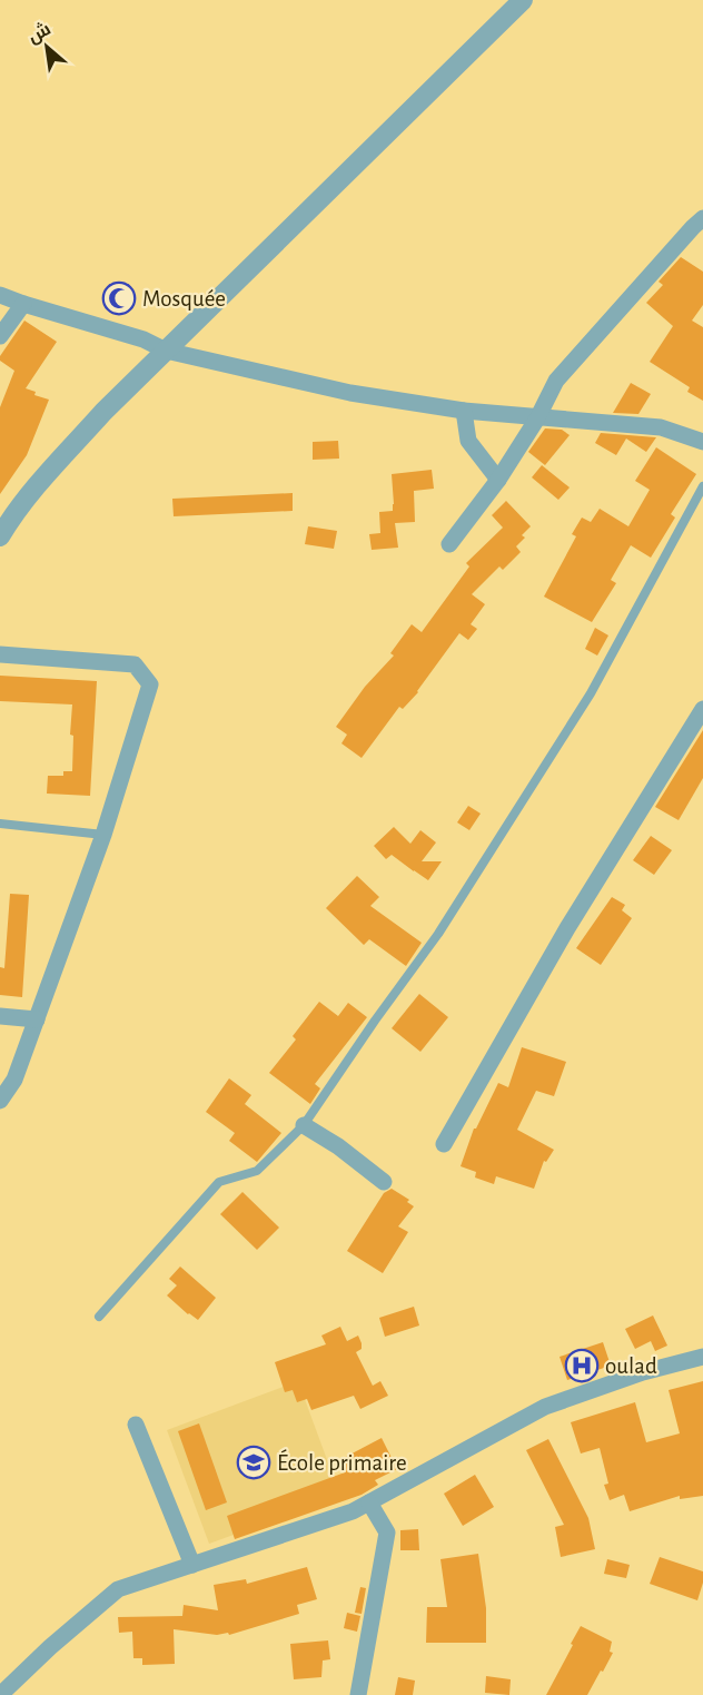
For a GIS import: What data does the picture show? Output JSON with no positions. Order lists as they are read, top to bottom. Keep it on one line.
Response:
{"places":{"mosque":["Mosquée"],"hospital":["oulad"],"school or university":["École primaire"]},"north":"top left"}
